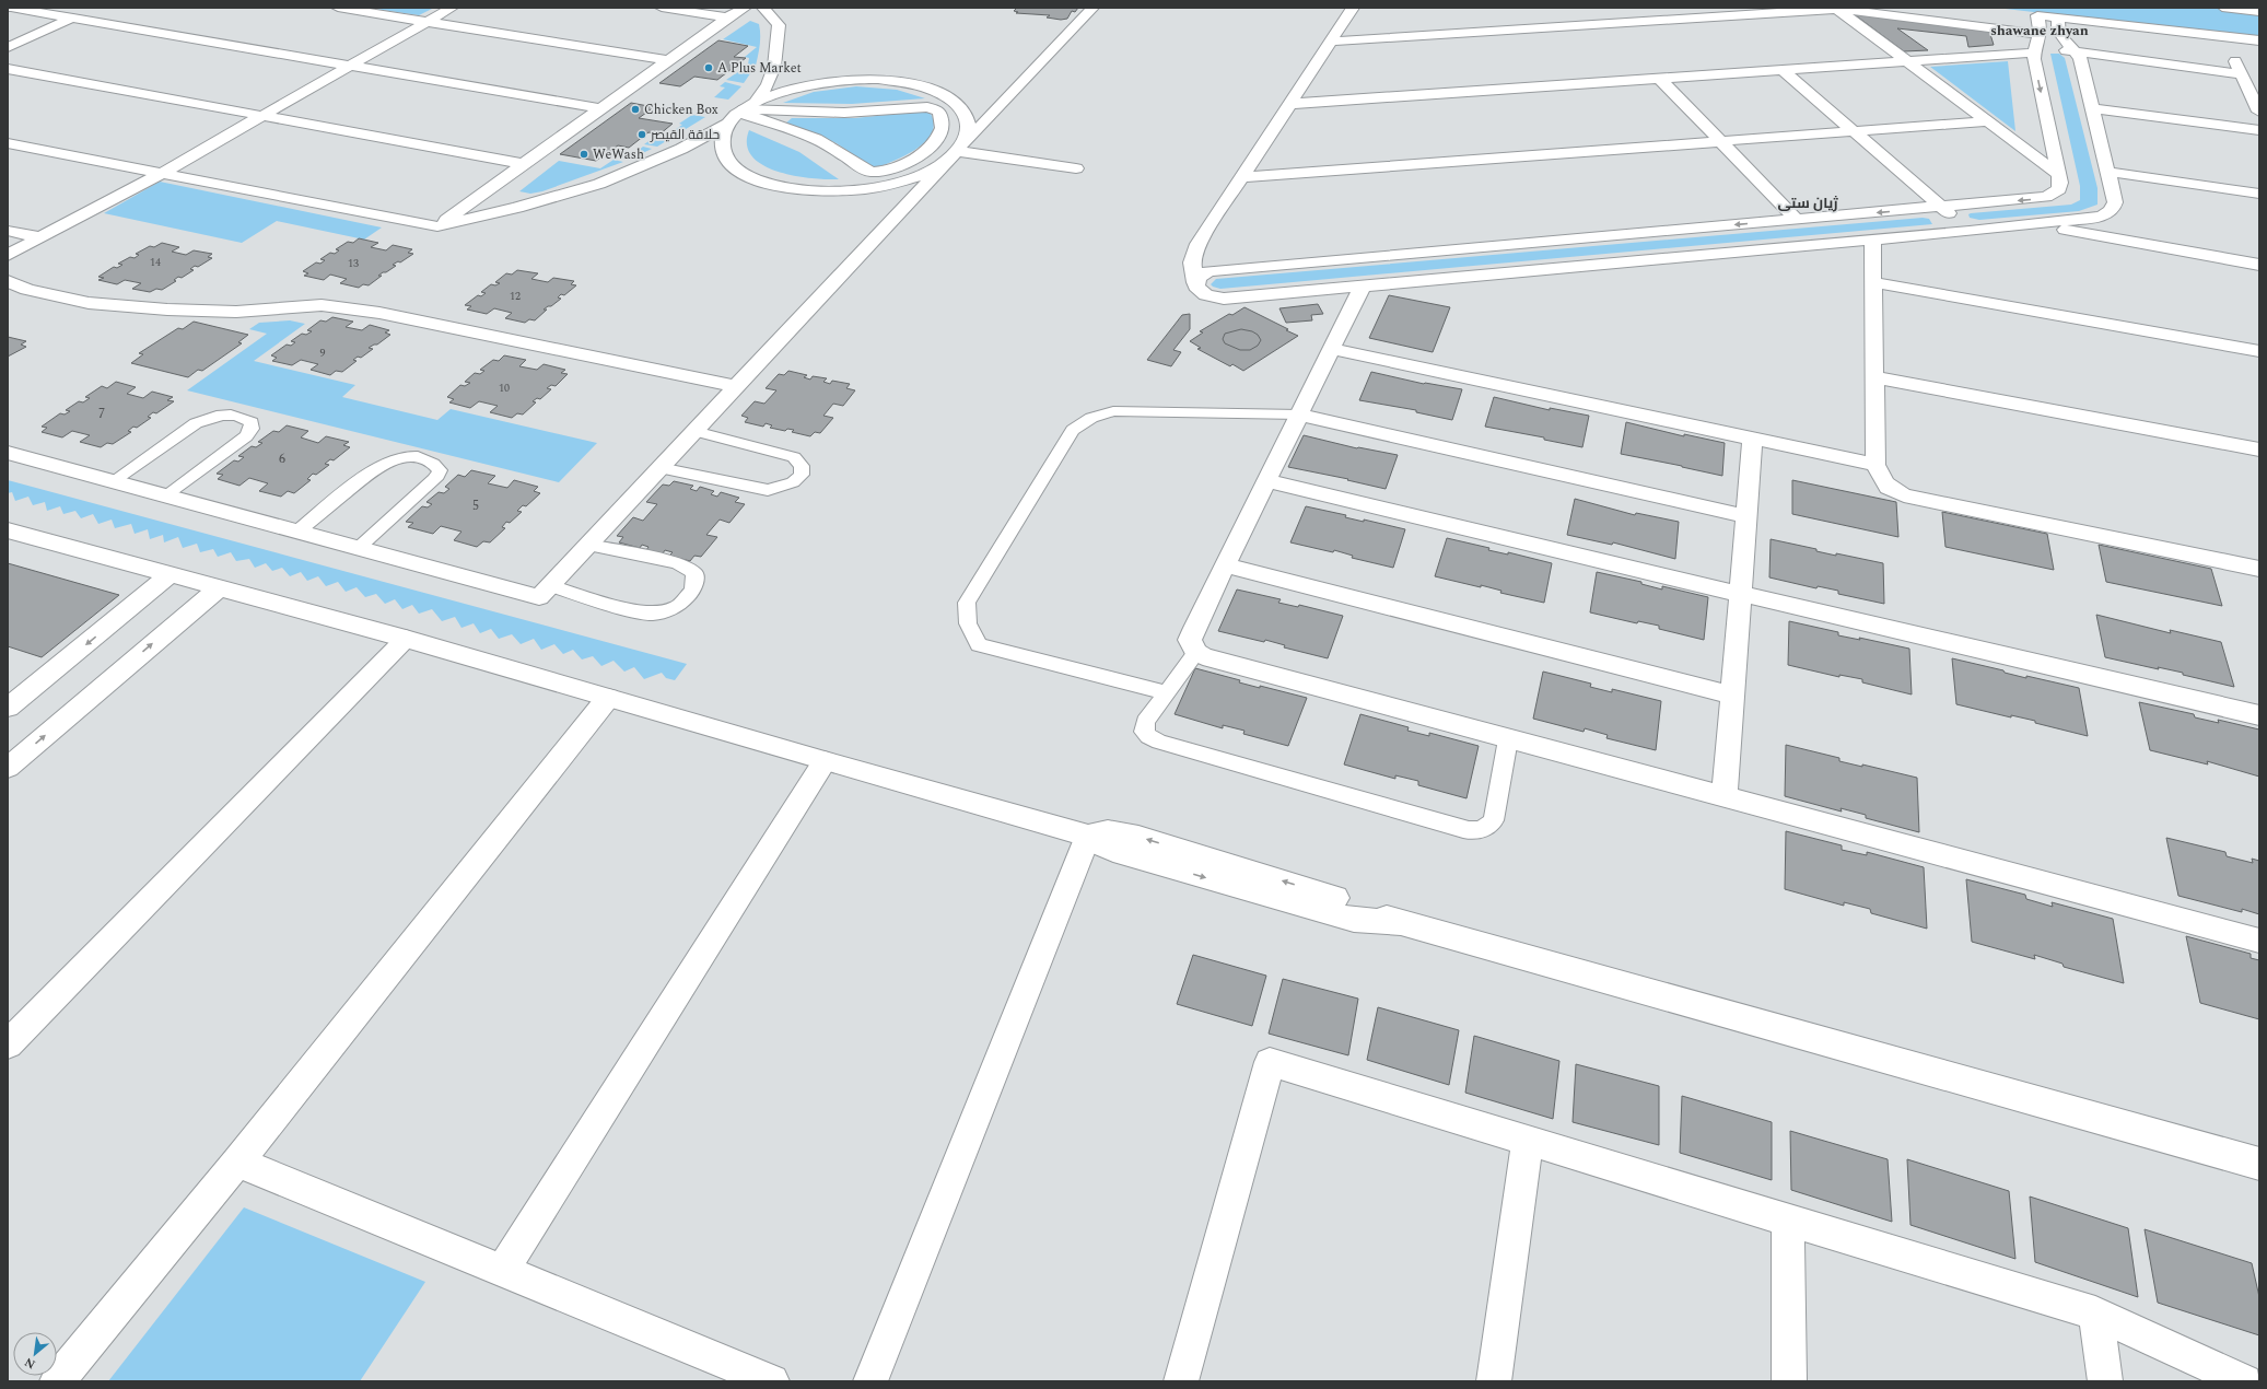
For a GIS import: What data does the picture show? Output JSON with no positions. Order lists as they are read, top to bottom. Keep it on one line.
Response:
{"districts":["shawane zhyan","ژیان ستی"],"places":["A Plus Market","Chicken Box","حلاقة القيصر","WeWash"],"house_numbers":["14","13","12","9","10","7","6","5"],"north":"bottom left"}
